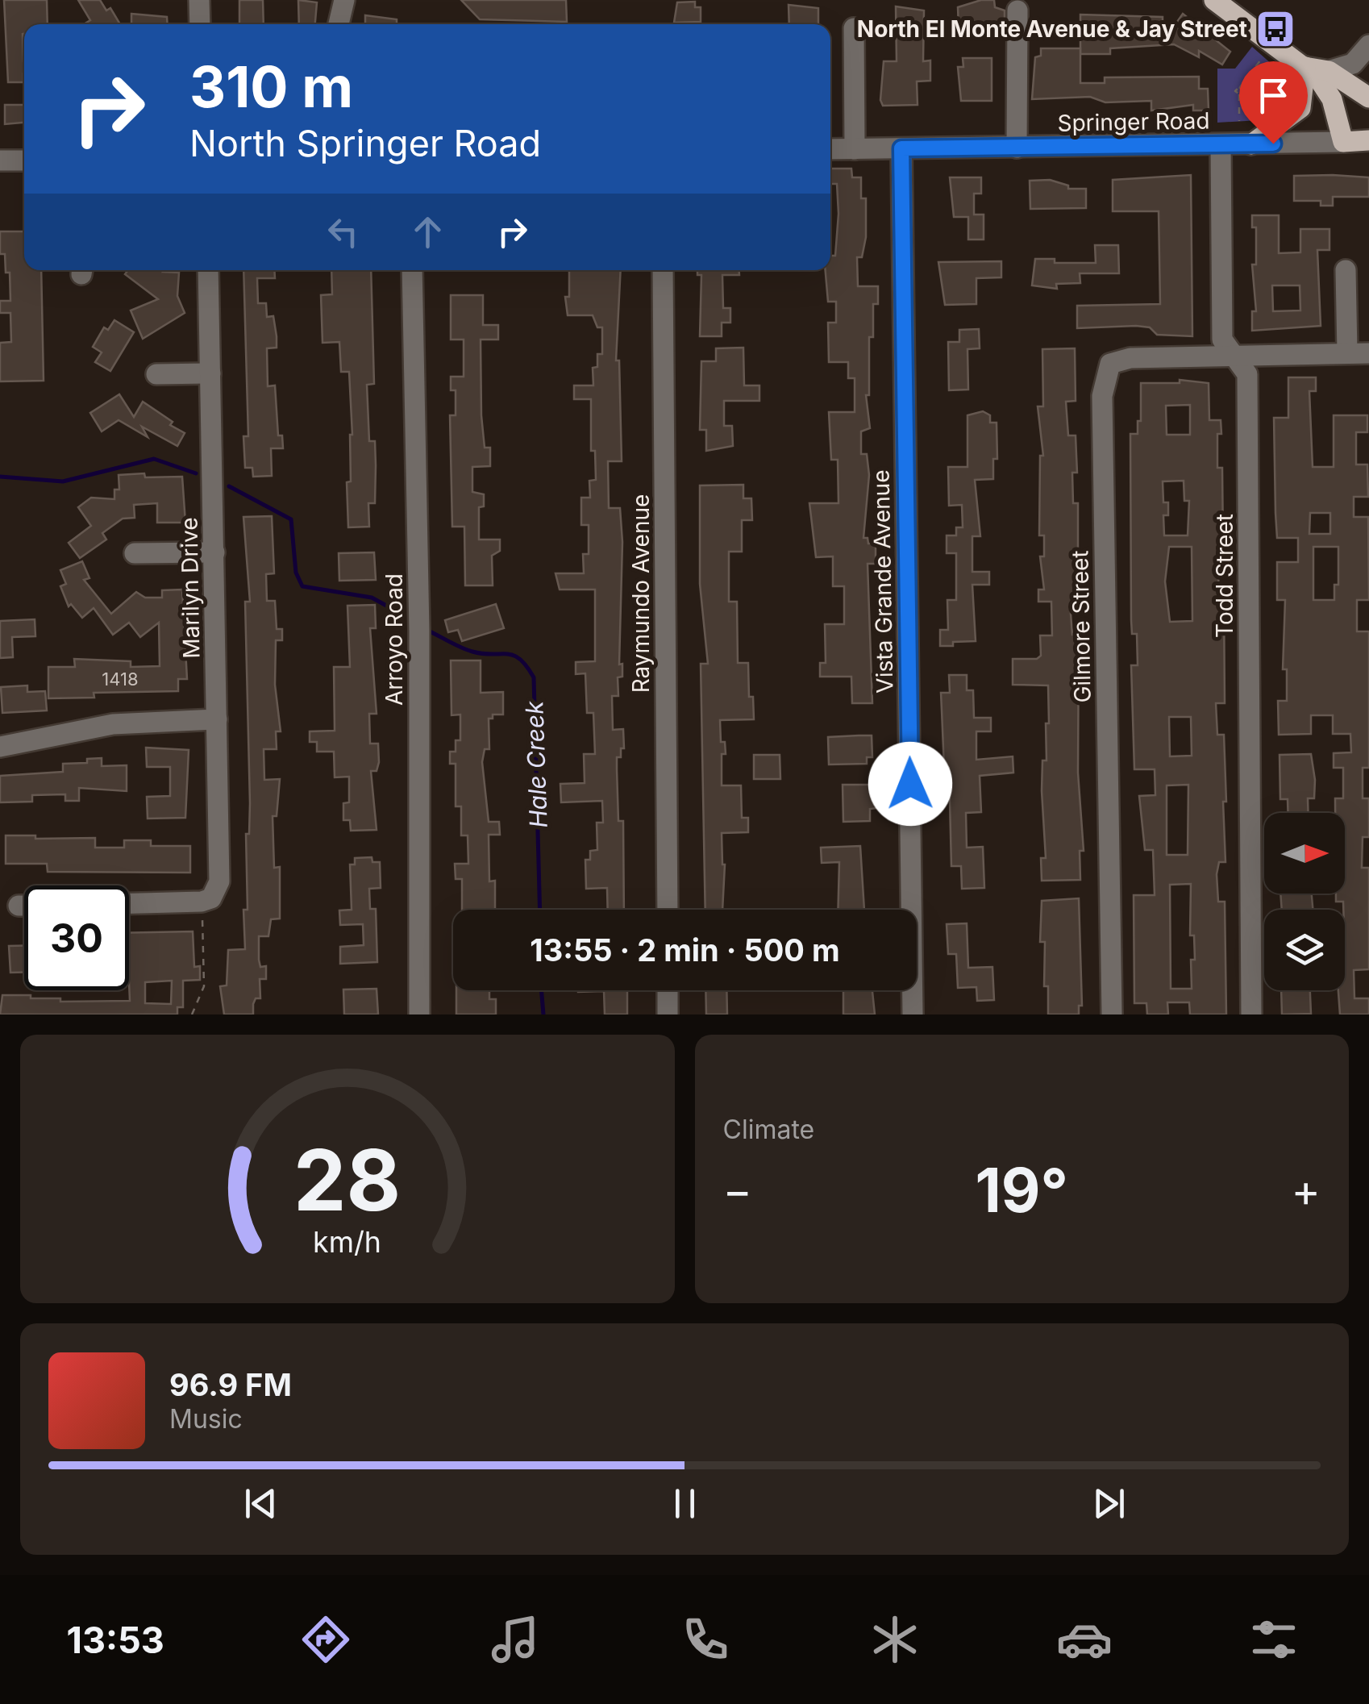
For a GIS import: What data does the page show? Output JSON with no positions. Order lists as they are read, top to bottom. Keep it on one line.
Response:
{"streets":{"street":["Springer Road","Todd Street","Vista Grande Avenue","Marilyn Drive","Raymundo Avenue","Gilmore Street","Arroyo Road"]},"crossings":[["Springer Road","Todd Street"],["Springer Road","Vista Grande Avenue"],["Todd Street","Gilmore Street"]],"water":["Hale Creek"],"places":{"bus stop":["North El Monte Avenue & Jay Street"]},"house_numbers":["1418"],"north":"right","page":{"turn":["310 m","North Springer Road"],"limit":"30","trip":"13:55 · 2 min · 500 m","tile":"Climate","heat":["−","19°","+"],"song":["96.9 FM","Music"],"tabs":"13:53","gauge":["28","km/h"]}}
